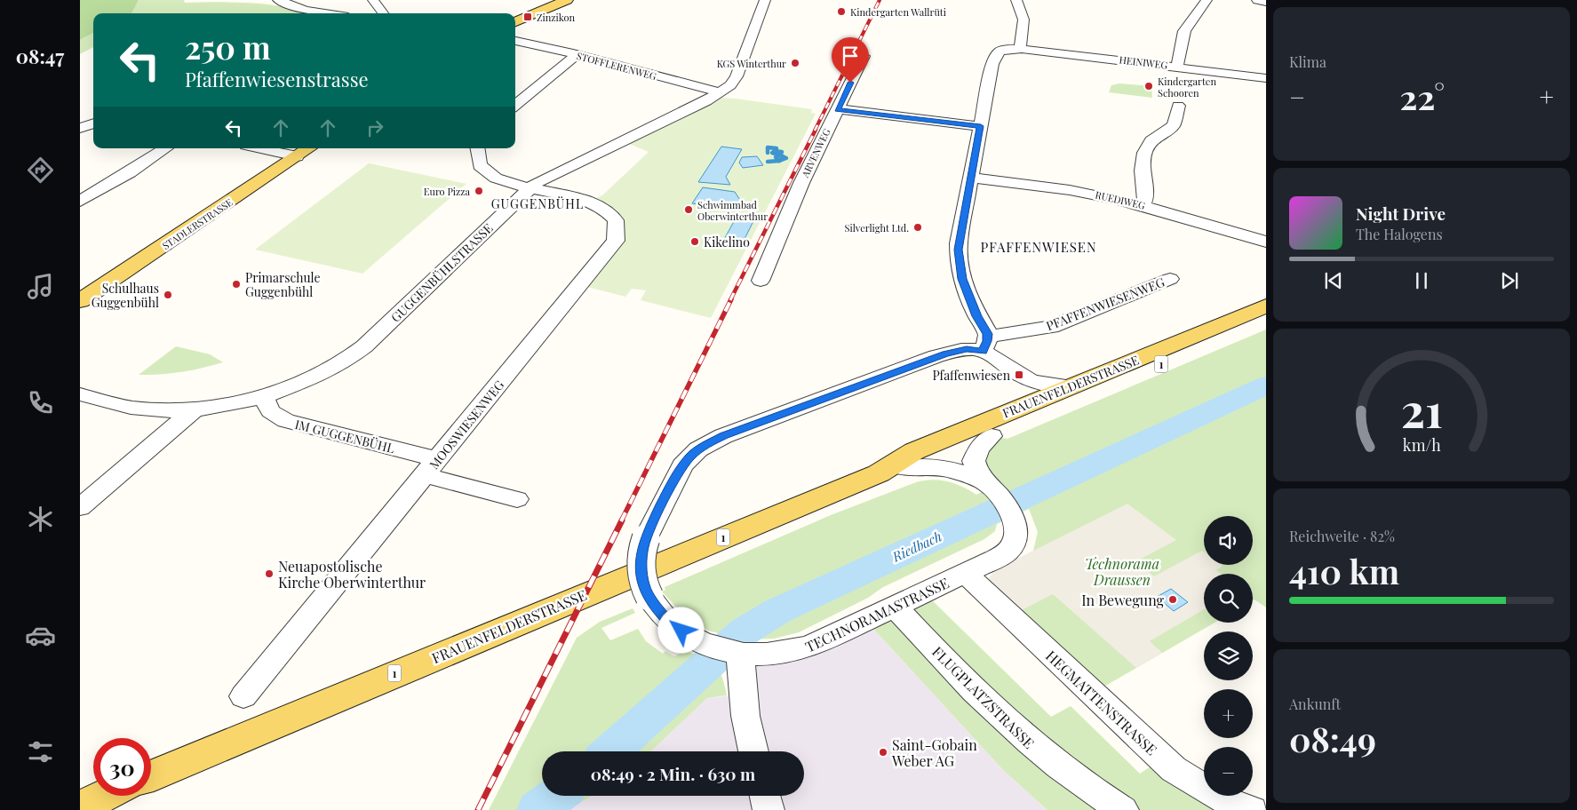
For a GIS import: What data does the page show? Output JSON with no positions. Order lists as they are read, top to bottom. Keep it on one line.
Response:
{"streets":{"main road":["STADLERSTRASSE","1","FRAUENFELDERSTRASSE"],"street":["HEINIWEG","STOFFLERENWEG","ARVENWEG","RUEDIWEG","GUGGENBÜHLSTRASSE","PFAFFENWIESENWEG","MOOSWIESENWEG","IM GUGGENBÜHL","TECHNORAMASTRASSE","FLUGPLATZSTRASSE","HEGMATTENSTRASSE"]},"crossings":[["HEINIWEG","RUEDIWEG"],["HEINIWEG","PFAFFENWIESENWEG"],["STOFFLERENWEG","GUGGENBÜHLSTRASSE"],["GUGGENBÜHLSTRASSE","MOOSWIESENWEG"],["GUGGENBÜHLSTRASSE","IM GUGGENBÜHL"],["PFAFFENWIESENWEG","TECHNORAMASTRASSE"],["FRAUENFELDERSTRASSE","TECHNORAMASTRASSE"],["MOOSWIESENWEG","IM GUGGENBÜHL"],["TECHNORAMASTRASSE","FLUGPLATZSTRASSE"],["TECHNORAMASTRASSE","HEGMATTENSTRASSE"]],"districts":["GUGGENBÜHL","PFAFFENWIESEN"],"water":["Riedbach"],"parks":["Technorama Draussen"],"places":{"other":["Kindergarten Wallrüti","KGS Winterthur","Kindergarten Schooren","Euro Pizza","Schwimmbad Oberwinterthur","Silverlight Ltd.","Kikelino","Primarschule Guggenbühl","Schulhaus Guggenbühl","Neuapostolische Kirche Oberwinterthur","In Bewegung","Saint-Gobain Weber AG"],"transit":["Zinzikon","Pfaffenwiesen"]},"page":{"tabs":"08:47","tile":["Klima",["Reichweite · 82%","410 km"],["Ankunft","08:49"]],"turn":["250 m","Pfaffenwiesenstrasse"],"heat":["−","22°","+"],"song":["Night Drive","The Halogens"],"map_buttons":["+","−"],"limit":"30","trip":"08:49 · 2 Min. · 630 m","gauge":["21","km/h"]}}
